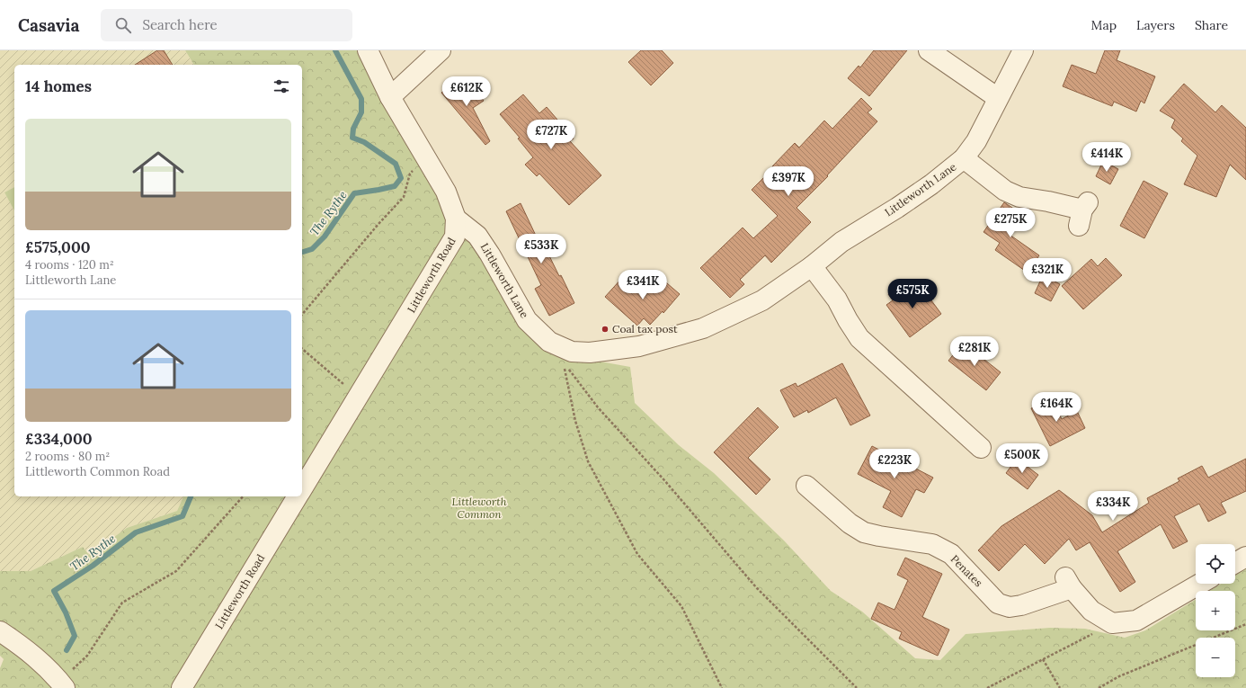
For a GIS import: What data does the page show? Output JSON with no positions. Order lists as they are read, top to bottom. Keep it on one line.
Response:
{"streets":{"street":["Littleworth Lane","Littleworth Road","Penates"]},"crossings":[["Littleworth Lane","Littleworth Road"]],"water":["The Rythe"],"parks":["Littleworth Common"],"places":["Coal tax post"],"page":{"header":"Casavia","search":"Search here","nav":["Map","Layers","Share"],"heading":"14 homes","price":["£612K","£727K","£414K","£397K","£275K","£533K","£321K","£341K","£575K","£281K","£164K","£500K","£223K","£334K"],"list":[{"name":"£575,000","note":"4 rooms · 120 m² · Littleworth Lane"},{"name":"£334,000","note":"2 rooms · 80 m² · Littleworth Common Road"}],"map_buttons":["+","−"]}}
